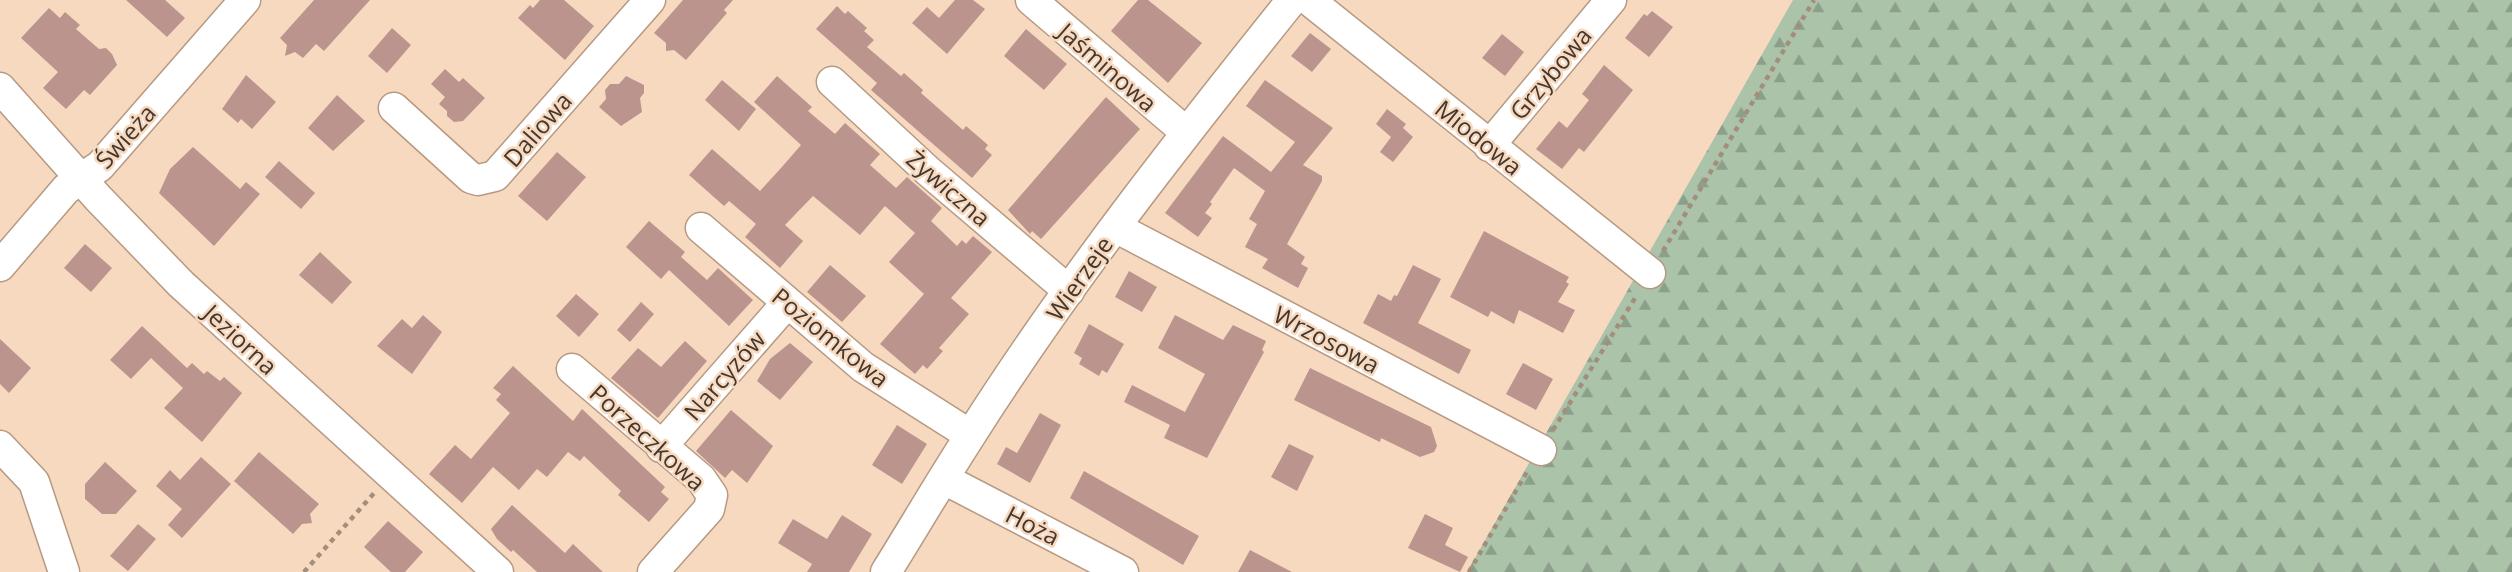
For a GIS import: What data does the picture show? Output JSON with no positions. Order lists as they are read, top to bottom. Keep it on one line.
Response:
{"streets":{"street":["Jaśminowa","Grzybowa","Daliowa","Świeża","Miodowa","Żywiczna","Wierzeje","Poziomkowa","Jeziorna","Wrzosowa","Narcyzów","Porzeczkowa","Hoża"]},"crossings":[["Jaśminowa","Wierzeje"],["Grzybowa","Miodowa"],["Świeża","Jeziorna"],["Żywiczna","Wierzeje"],["Wierzeje","Poziomkowa"],["Wierzeje","Wrzosowa"],["Wierzeje","Hoża"],["Poziomkowa","Narcyzów"],["Narcyzów","Porzeczkowa"]]}
